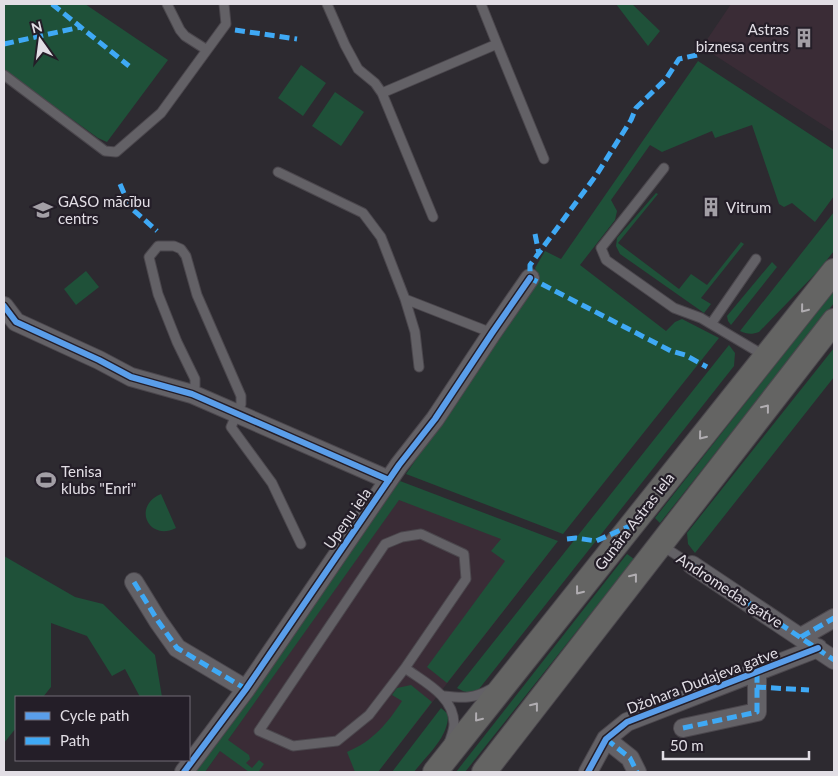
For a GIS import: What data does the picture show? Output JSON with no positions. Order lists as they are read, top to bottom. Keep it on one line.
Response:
{"streets":{"main road":["Gunāra Astras iela"],"street":["Upeņu iela","Andromedas gatve","Džohara Dudajeva gatve"]},"crossings":[["Andromedas gatve","Džohara Dudajeva gatve"]],"places":{"building":["Astras biznesa centrs","Vitrum"],"school or university":["GASO mācību centrs"],"sports":["Tenisa klubs \"Enri\""]},"legend":["Cycle path","Path"],"scale_bar":"50 m","north":"top"}
